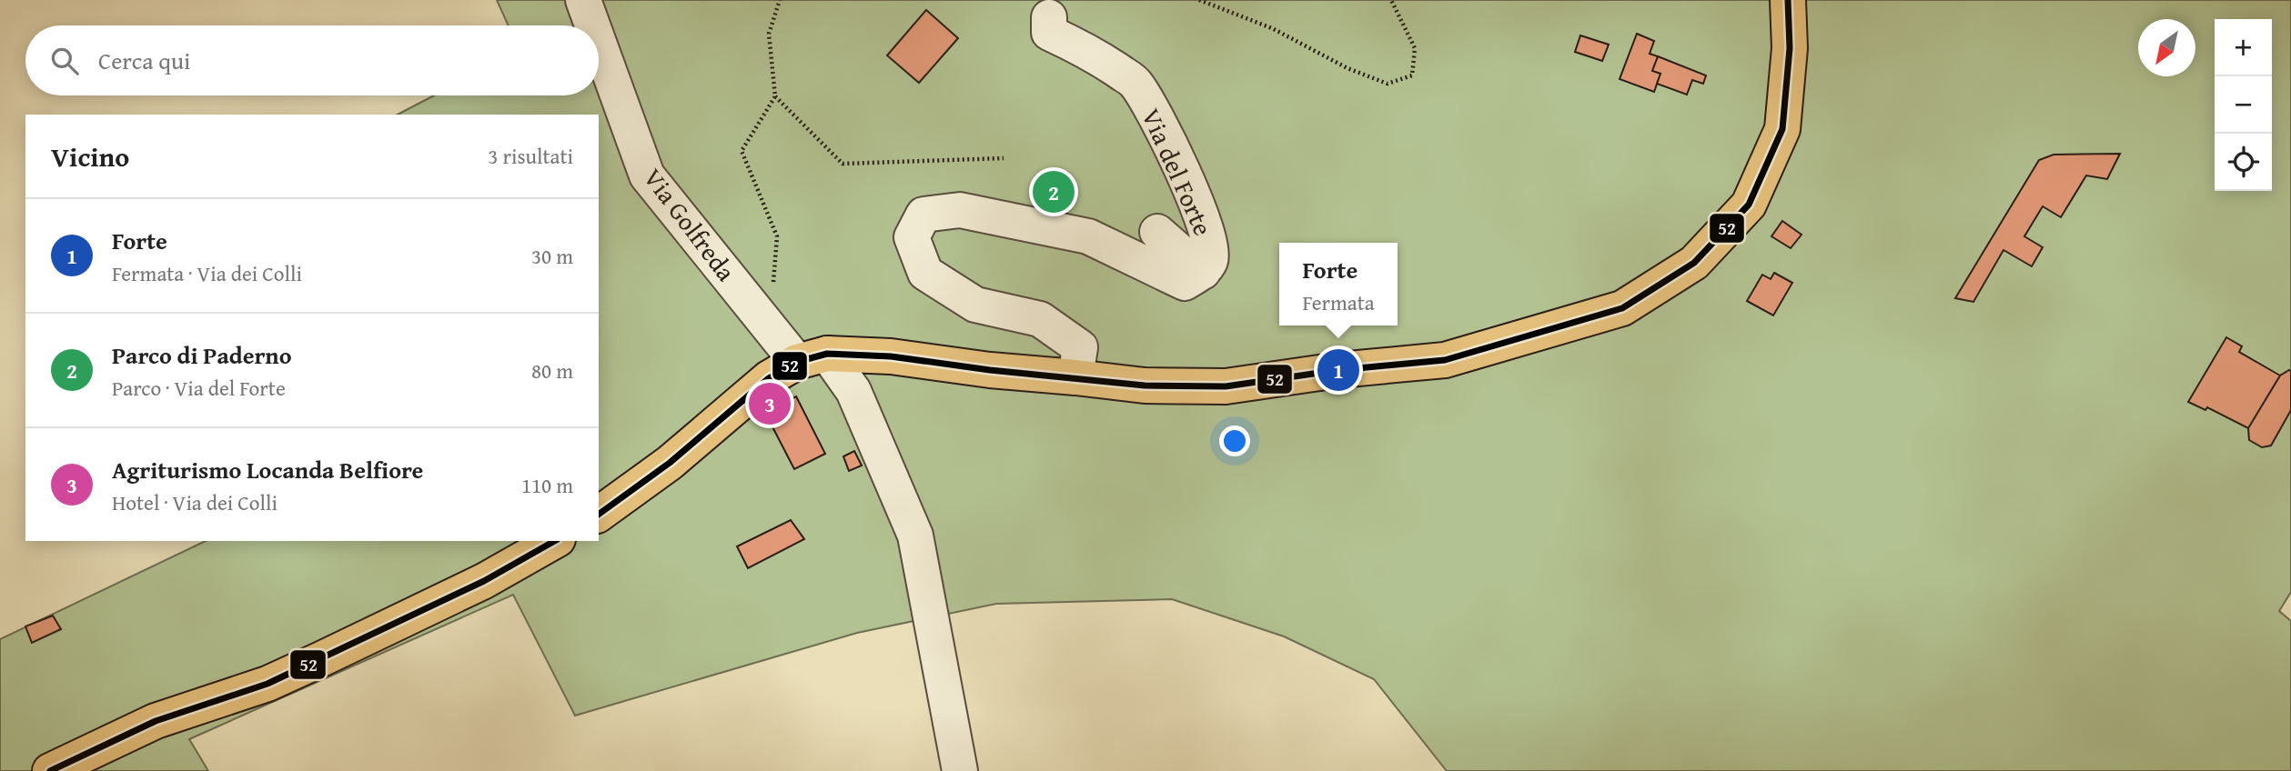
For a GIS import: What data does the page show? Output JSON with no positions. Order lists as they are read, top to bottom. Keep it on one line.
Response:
{"streets":{"street":["Via del Forte","Via Golfreda"]},"lines":["transit line 52"],"north":"bottom left","page":{"map_buttons":["+","−"],"search":"Cerca qui","heading":["Vicino","3 risultati"],"pins":["2","1","3"],"list":[{"mark":"1","name":"Forte","note":"Fermata · Via dei Colli","value":"30 m"},{"mark":"2","name":"Parco di Paderno","note":"Parco · Via del Forte","value":"80 m"},{"mark":"3","name":"Agriturismo Locanda Belfiore","note":"Hotel · Via dei Colli","value":"110 m"}],"popup":["Forte","Fermata"]}}
